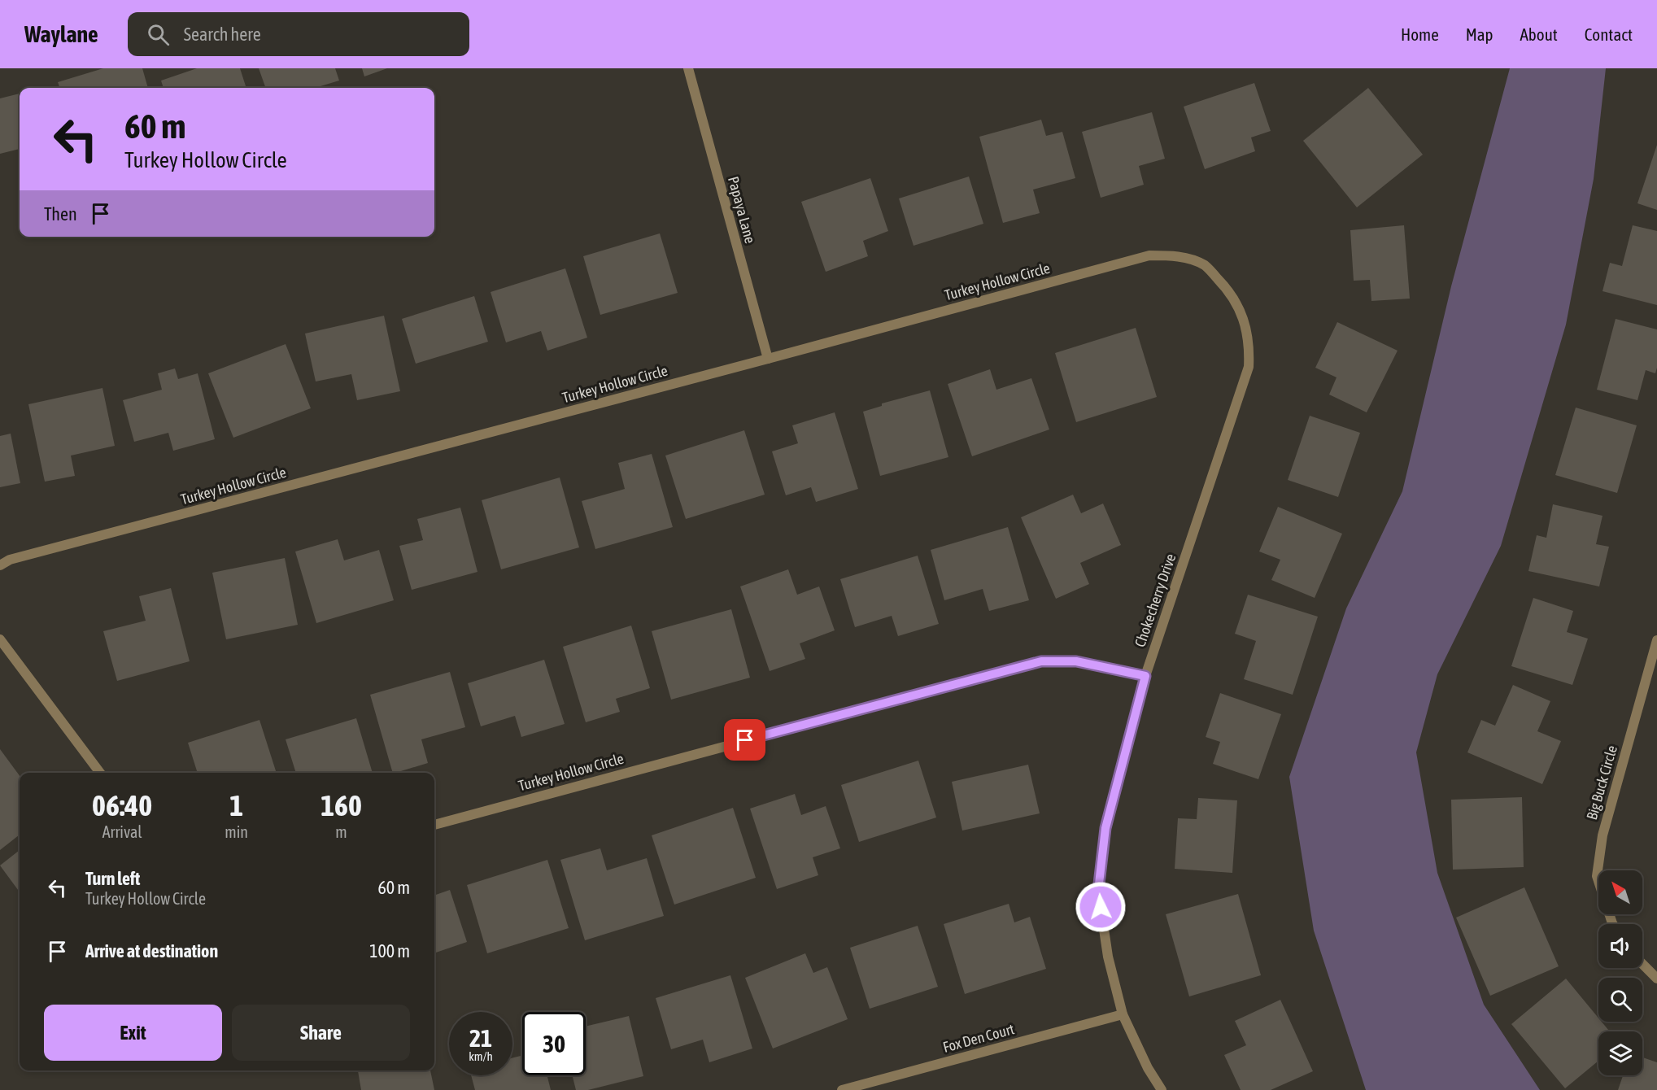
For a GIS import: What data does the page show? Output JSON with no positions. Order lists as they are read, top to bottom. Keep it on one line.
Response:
{"streets":{"street":["Papaya Lane","Turkey Hollow Circle","Chokecherry Drive","Big Buck Circle","Fox Den Court"]},"crossings":[["Papaya Lane","Turkey Hollow Circle"],["Turkey Hollow Circle","Chokecherry Drive"],["Chokecherry Drive","Fox Den Court"]],"north":"top left","page":{"header":"Waylane","search":"Search here","nav":["Home","Map","About","Contact"],"turn":["60 m","Turkey Hollow Circle"],"then":"Then","eta":["06:40","Arrival","1","min","160","m"],"list":[{"name":"Turn left","note":"Turkey Hollow Circle","value":"60 m"},{"name":"Arrive at destination","value":"100 m"}],"buttons":["Exit","Share"],"speed":"21 km/h","limit":"30"}}
